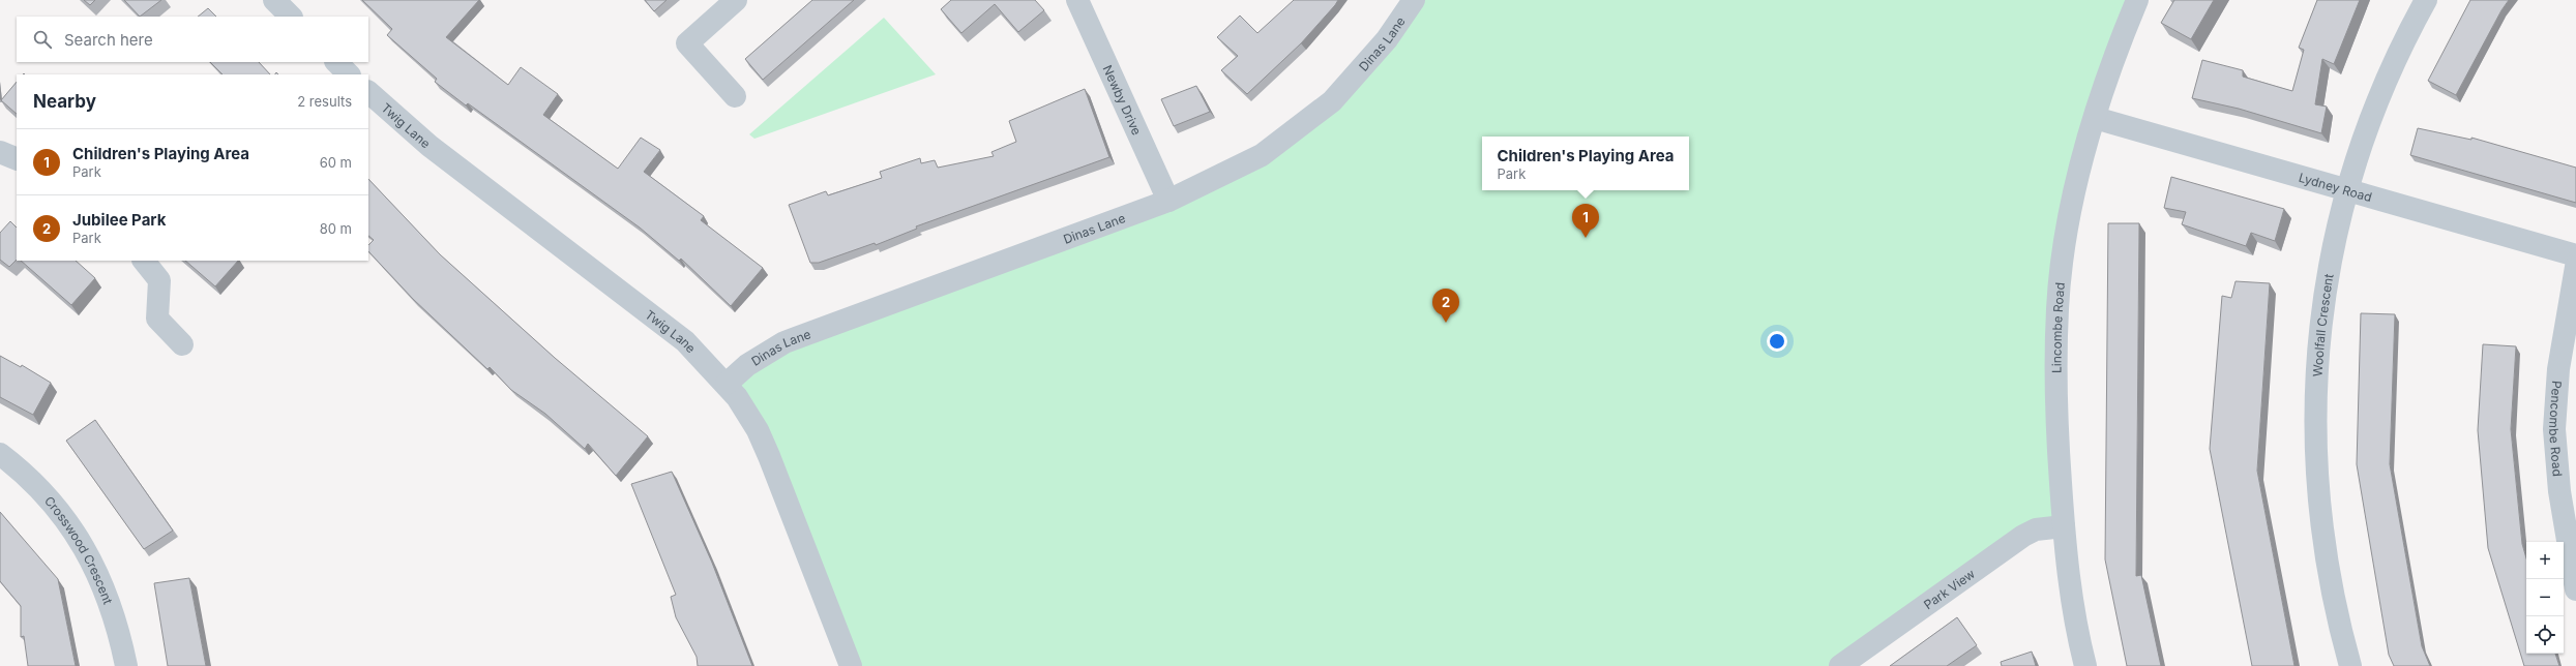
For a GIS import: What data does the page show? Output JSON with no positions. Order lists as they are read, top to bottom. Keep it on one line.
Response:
{"streets":{"street":["Dinas Lane","Newby Drive","Twig Lane","Lydney Road","Woolfall Crescent","Lincombe Road","Pencombe Road","Crosswood Crescent","Park View"]},"crossings":[["Dinas Lane","Newby Drive"],["Dinas Lane","Twig Lane"],["Lydney Road","Woolfall Crescent"],["Lydney Road","Lincombe Road"],["Lincombe Road","Park View"]],"page":{"search":"Search here","heading":["Nearby","2 results"],"list":[{"mark":"1","name":"Children's Playing Area","note":"Park","value":"60 m"},{"mark":"2","name":"Jubilee Park","note":"Park","value":"80 m"}],"popup":["Children's Playing Area","Park"],"pins":["1","2"],"map_buttons":["+","−"]}}
